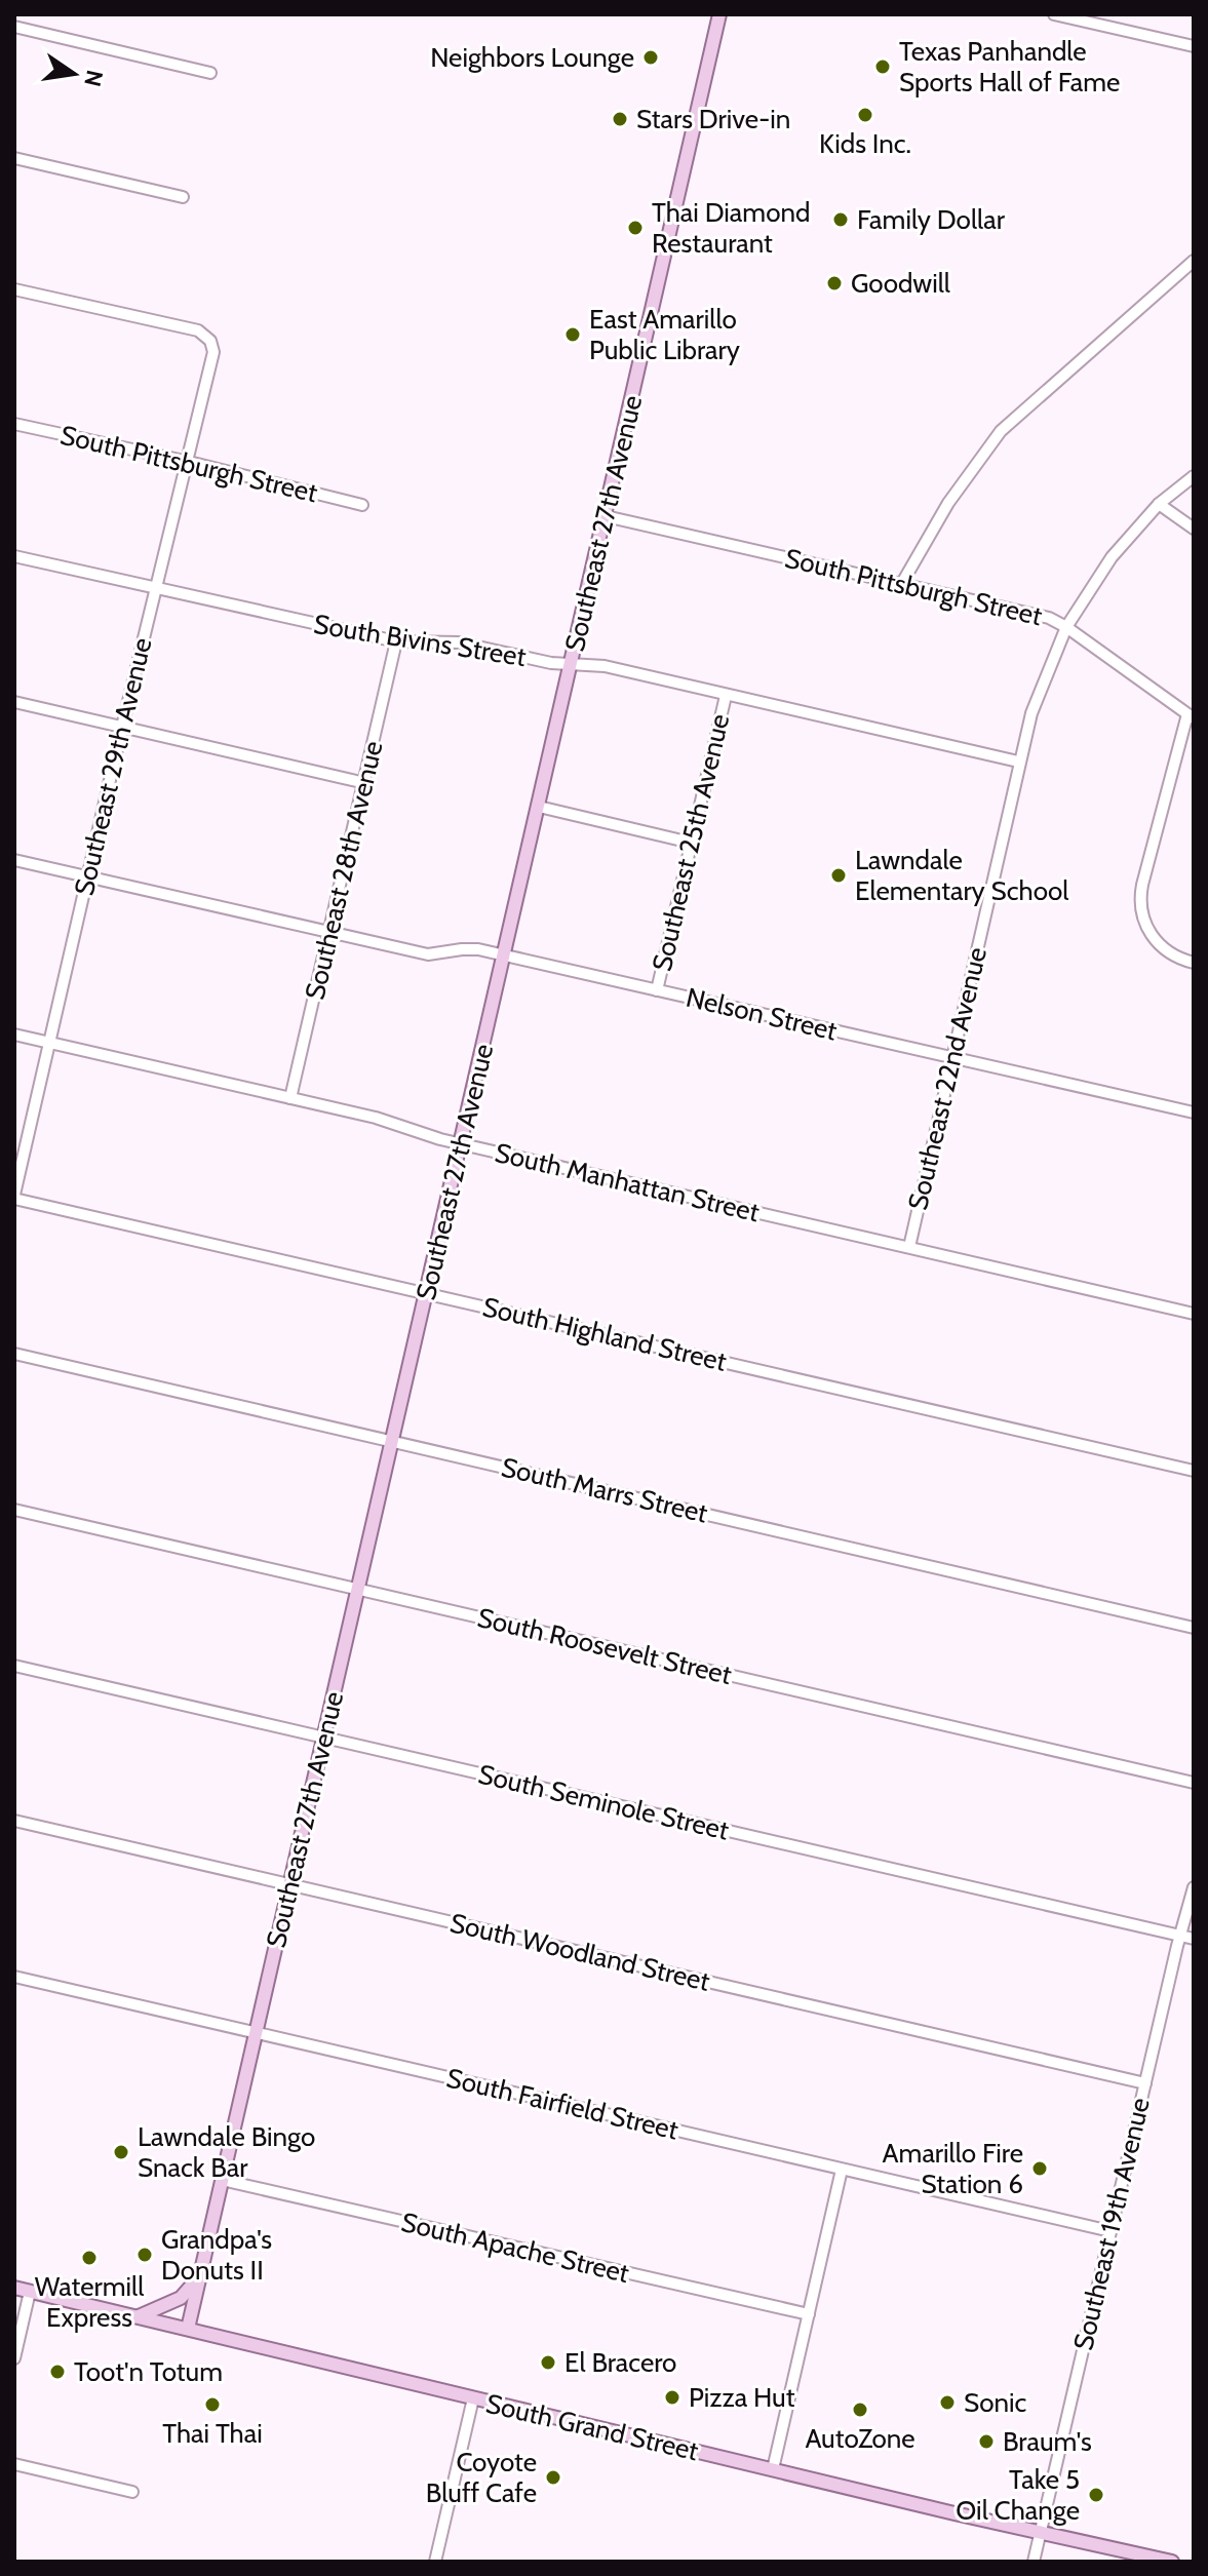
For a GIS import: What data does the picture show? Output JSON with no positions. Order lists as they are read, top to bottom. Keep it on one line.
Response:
{"streets":{"main road":["Southeast 27th Avenue","South Grand Street"],"street":["South Pittsburgh Street","South Bivins Street","Southeast 29th Avenue","Southeast 25th Avenue","Southeast 28th Avenue","Nelson Street","Southeast 22nd Avenue","South Manhattan Street","South Highland Street","South Marrs Street","South Roosevelt Street","South Seminole Street","South Woodland Street","South Fairfield Street","Southeast 19th Avenue","South Apache Street"]},"crossings":[["South Pittsburgh Street","Southeast 27th Avenue"],["South Pittsburgh Street","Southeast 29th Avenue"],["South Pittsburgh Street","Southeast 22nd Avenue"],["Southeast 27th Avenue","South Bivins Street"],["Southeast 27th Avenue","Nelson Street"],["Southeast 27th Avenue","South Manhattan Street"],["Southeast 27th Avenue","South Highland Street"],["Southeast 27th Avenue","South Marrs Street"],["Southeast 27th Avenue","South Roosevelt Street"],["Southeast 27th Avenue","South Seminole Street"],["Southeast 27th Avenue","South Woodland Street"],["Southeast 27th Avenue","South Fairfield Street"],["Southeast 27th Avenue","South Apache Street"],["Southeast 27th Avenue","South Grand Street"],["South Bivins Street","Southeast 29th Avenue"],["South Bivins Street","Southeast 25th Avenue"],["South Bivins Street","Southeast 28th Avenue"],["South Bivins Street","Southeast 22nd Avenue"],["Southeast 29th Avenue","Nelson Street"],["Southeast 29th Avenue","South Manhattan Street"],["Southeast 29th Avenue","South Highland Street"],["Southeast 25th Avenue","Nelson Street"],["Southeast 28th Avenue","Nelson Street"],["Southeast 28th Avenue","South Manhattan Street"],["Nelson Street","Southeast 22nd Avenue"],["Southeast 22nd Avenue","South Manhattan Street"],["South Seminole Street","Southeast 19th Avenue"],["South Woodland Street","Southeast 19th Avenue"],["South Fairfield Street","Southeast 19th Avenue"],["Southeast 19th Avenue","South Grand Street"]],"places":["Neighbors Lounge","Texas Panhandle Sports Hall of Fame","Kids Inc.","Stars Drive-in","Family Dollar","Thai Diamond Restaurant","Goodwill","East Amarillo Public Library","Lawndale Elementary School","Lawndale Bingo Snack Bar","Amarillo Fire Station 6","Grandpa's Donuts II","Watermill Express","El Bracero","Toot'n Totum","Pizza Hut","Sonic","Thai Thai","AutoZone","Braum's","Coyote Bluff Cafe","Take 5 Oil Change"],"north":"right"}
